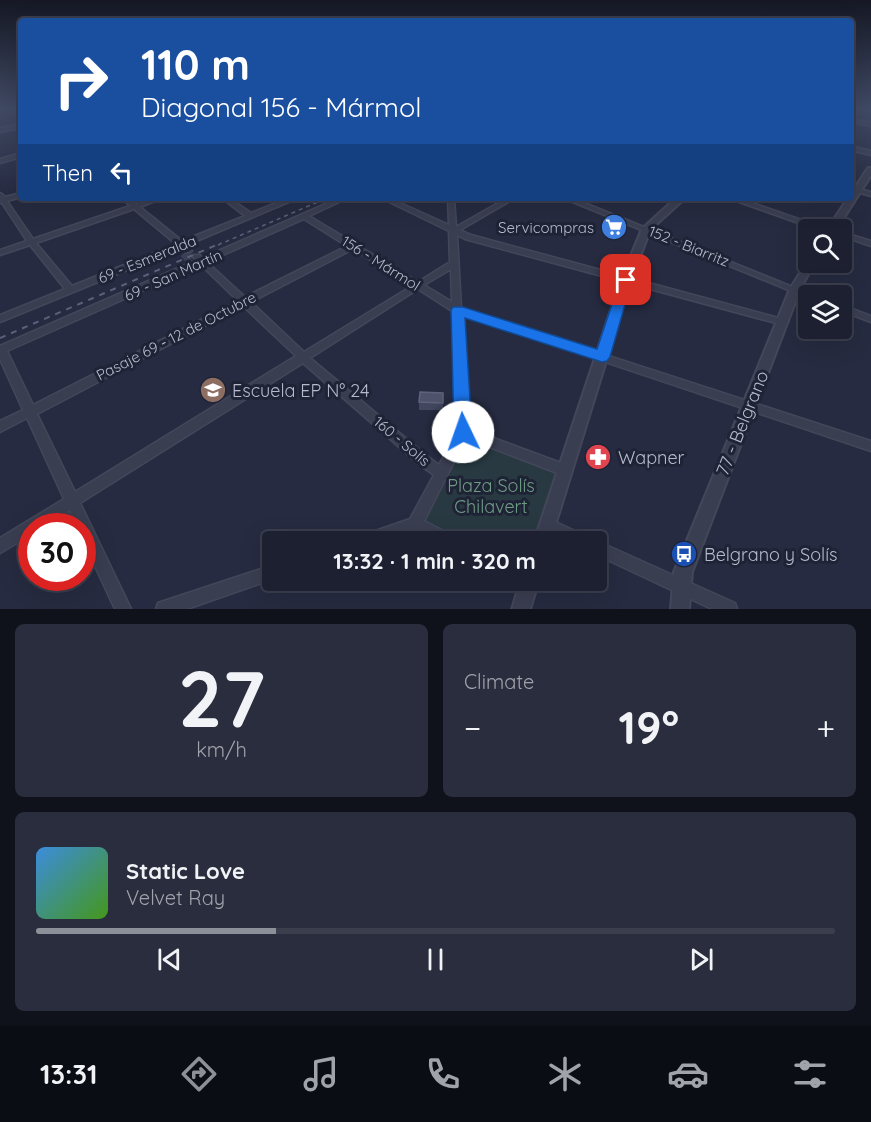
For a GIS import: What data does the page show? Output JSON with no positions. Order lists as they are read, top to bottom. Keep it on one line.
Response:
{"streets":{"street":["152 - Biarritz","69 - Esmeralda","156 - Mármol","69 - San Martín","Pasaje 69 - 12 de Octubre","77 - Belgrano","160 - Solís"]},"crossings":[["152 - Biarritz","77 - Belgrano"],["69 - Esmeralda","69 - San Martín"],["69 - Esmeralda","160 - Solís"],["156 - Mármol","69 - San Martín"],["156 - Mármol","Pasaje 69 - 12 de Octubre"],["156 - Mármol","77 - Belgrano"],["69 - San Martín","160 - Solís"],["Pasaje 69 - 12 de Octubre","160 - Solís"]],"parks":["Plaza Solís Chilavert"],"places":{"supermarket":["Servicompras"],"school or university":["Escuela EP N° 24"],"pharmacy":["Wapner"],"bus stop":["Belgrano y Solís"]},"page":{"turn":["110 m","Diagonal 156 - Mármol"],"then":"Then","limit":"30","trip":"13:32 · 1 min · 320 m","tile":[["27","km/h"],"Climate"],"heat":["−","19°","+"],"song":["Static Love","Velvet Ray"],"tabs":"13:31"}}
